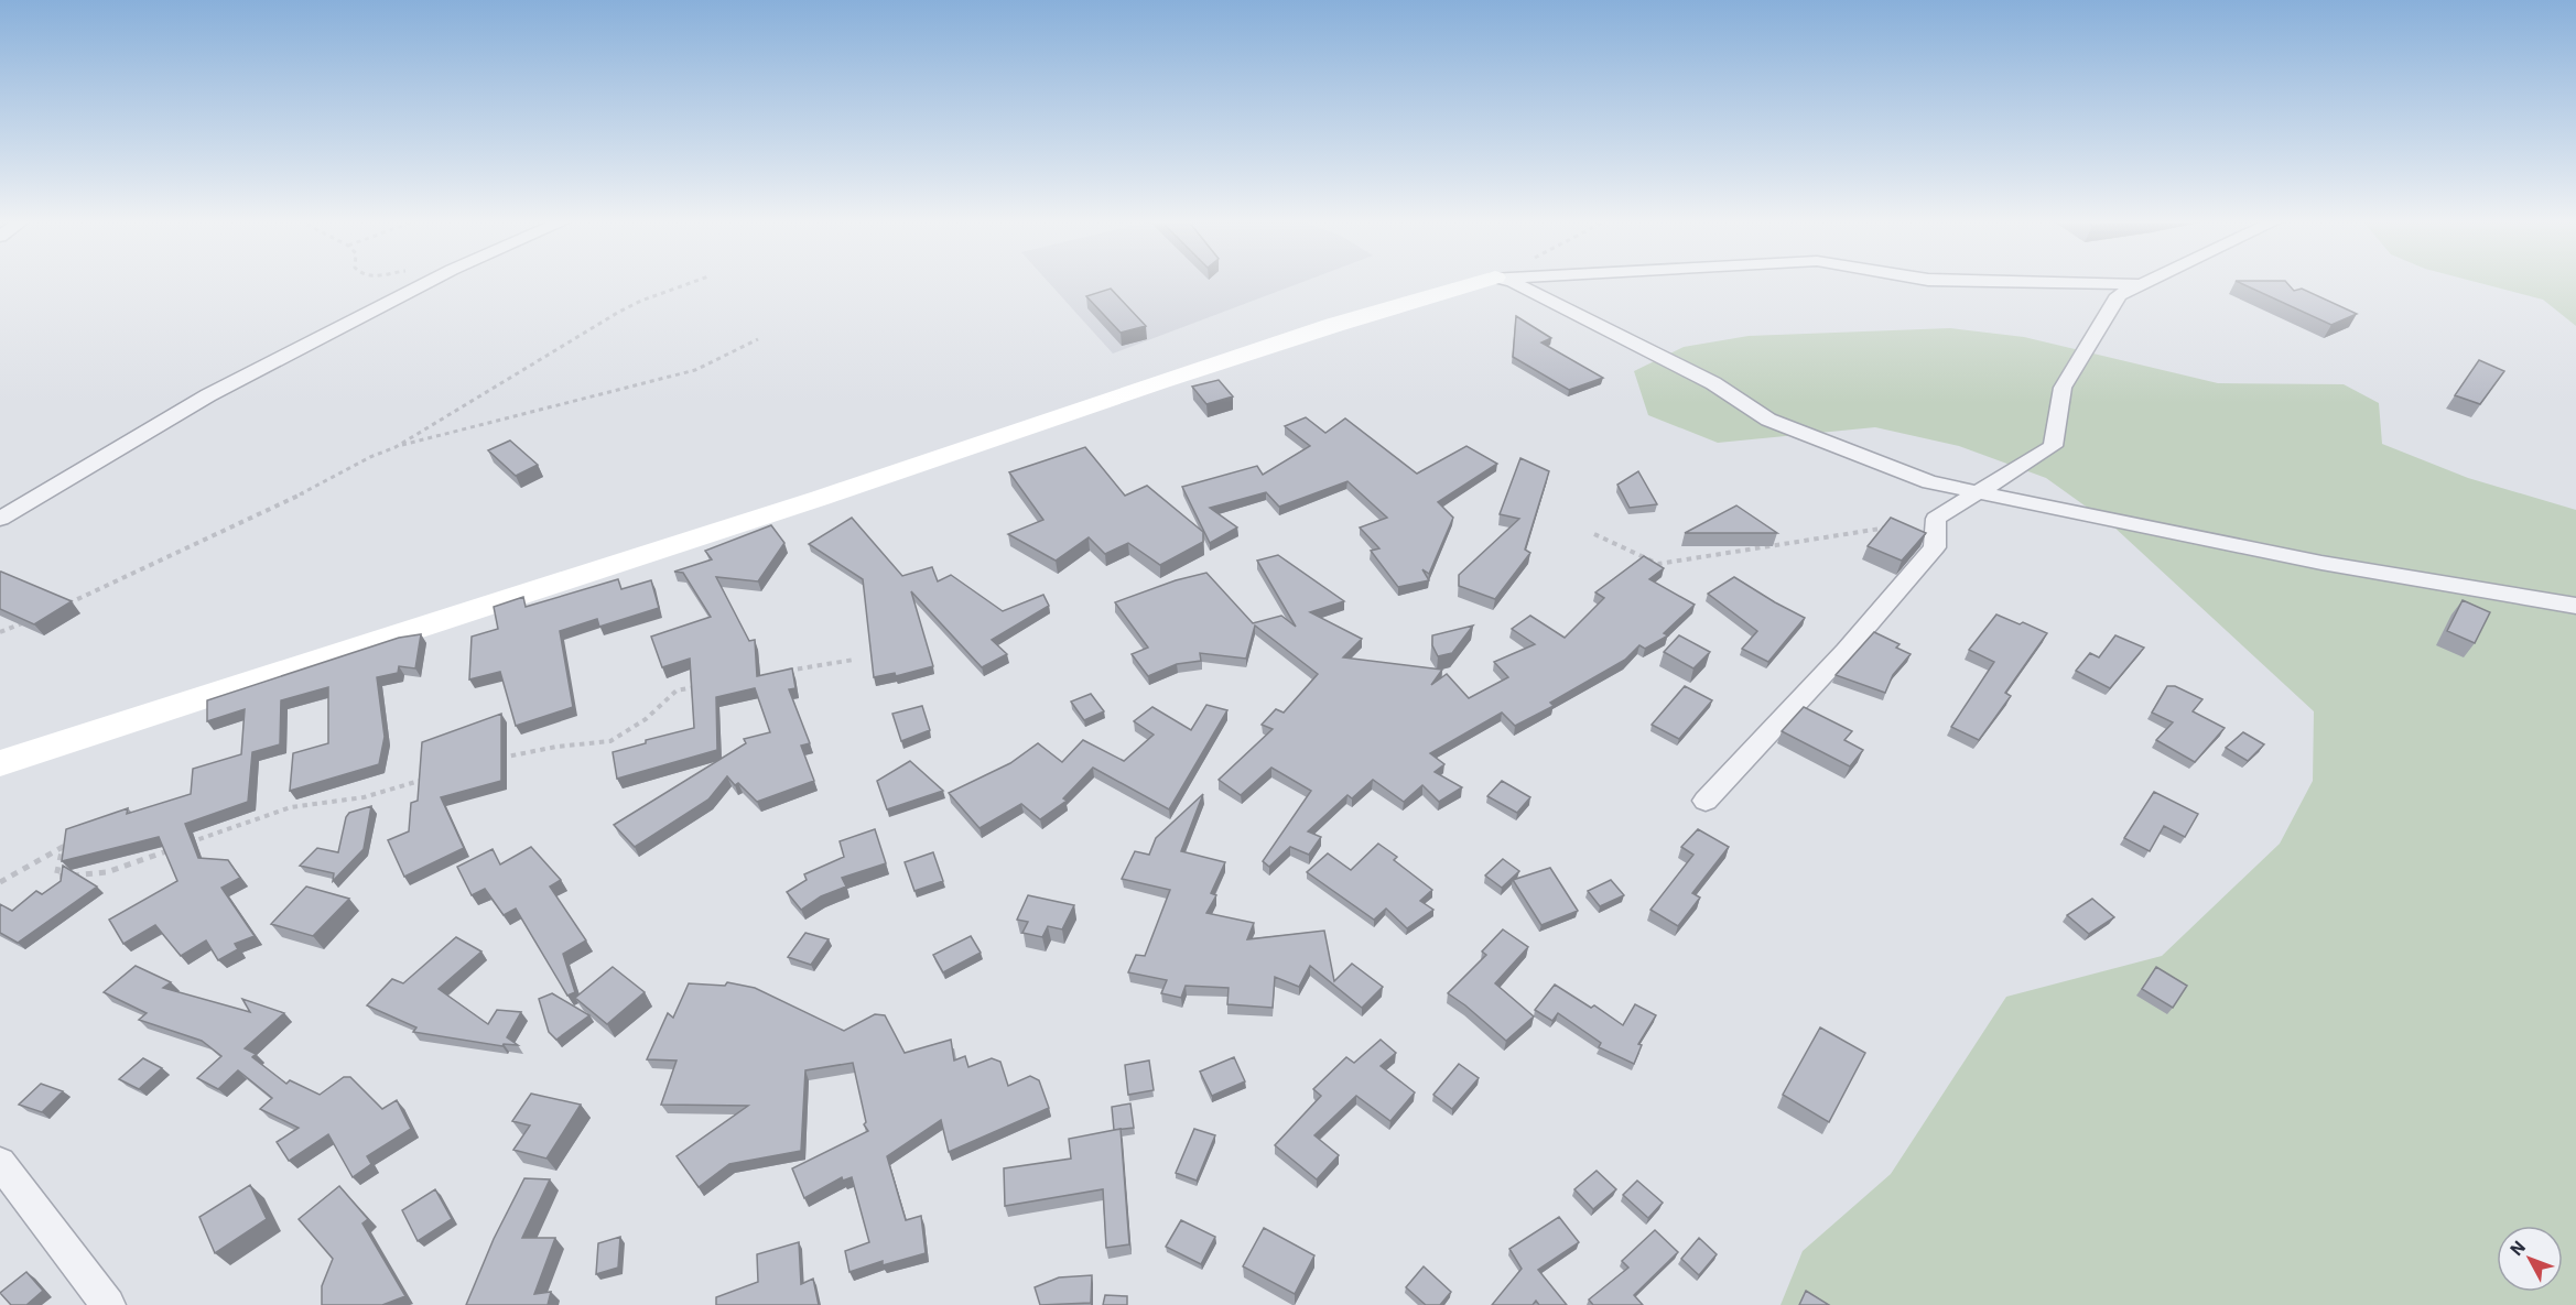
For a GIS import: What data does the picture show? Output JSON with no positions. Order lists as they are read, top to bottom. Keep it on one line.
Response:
{"north":"top left"}
